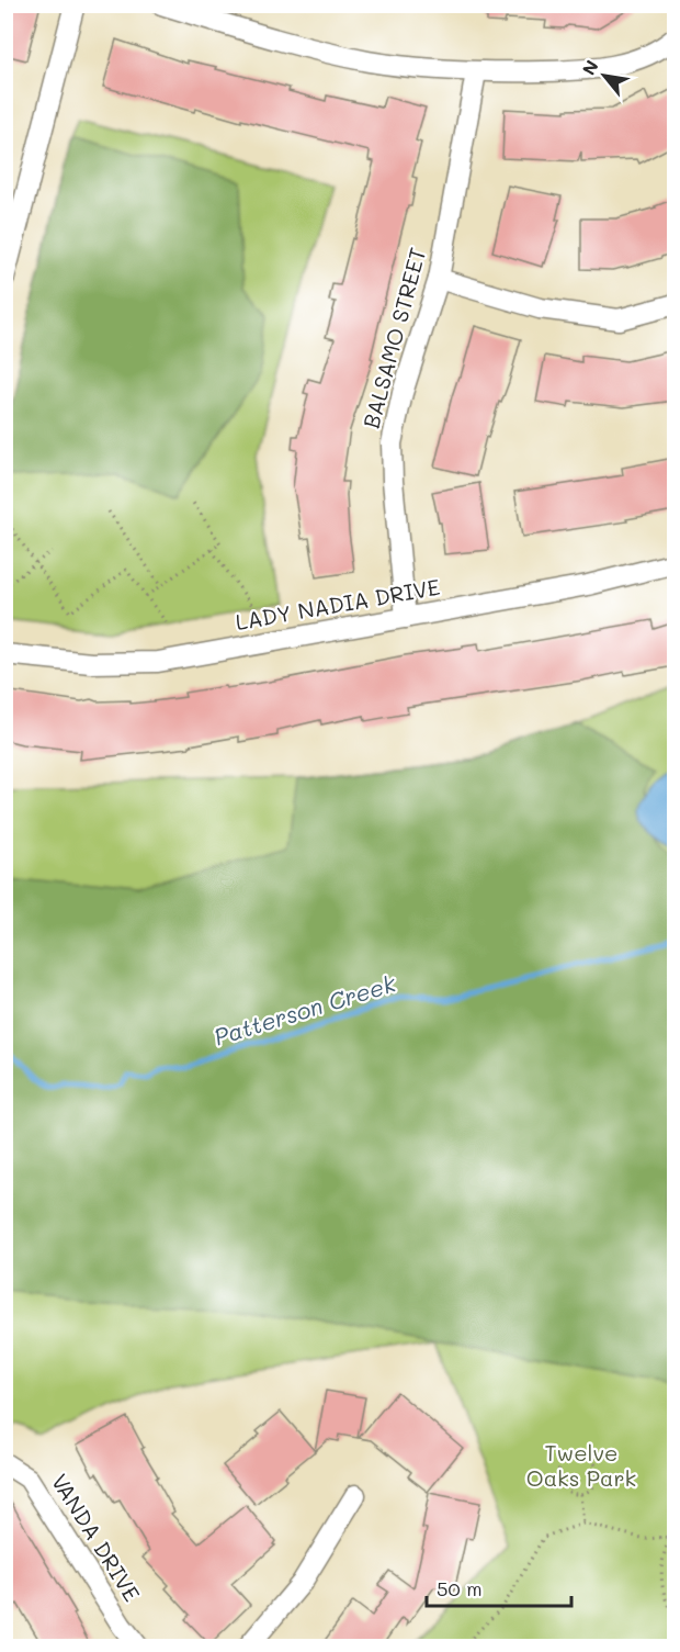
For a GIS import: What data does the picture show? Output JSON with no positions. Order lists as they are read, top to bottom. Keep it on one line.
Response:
{"streets":{"street":["BALSAMO STREET","LADY NADIA DRIVE","VANDA DRIVE"]},"crossings":[["BALSAMO STREET","LADY NADIA DRIVE"]],"water":["Patterson Creek"],"parks":["Twelve Oaks Park"],"scale_bar":"50 m","north":"top left"}
